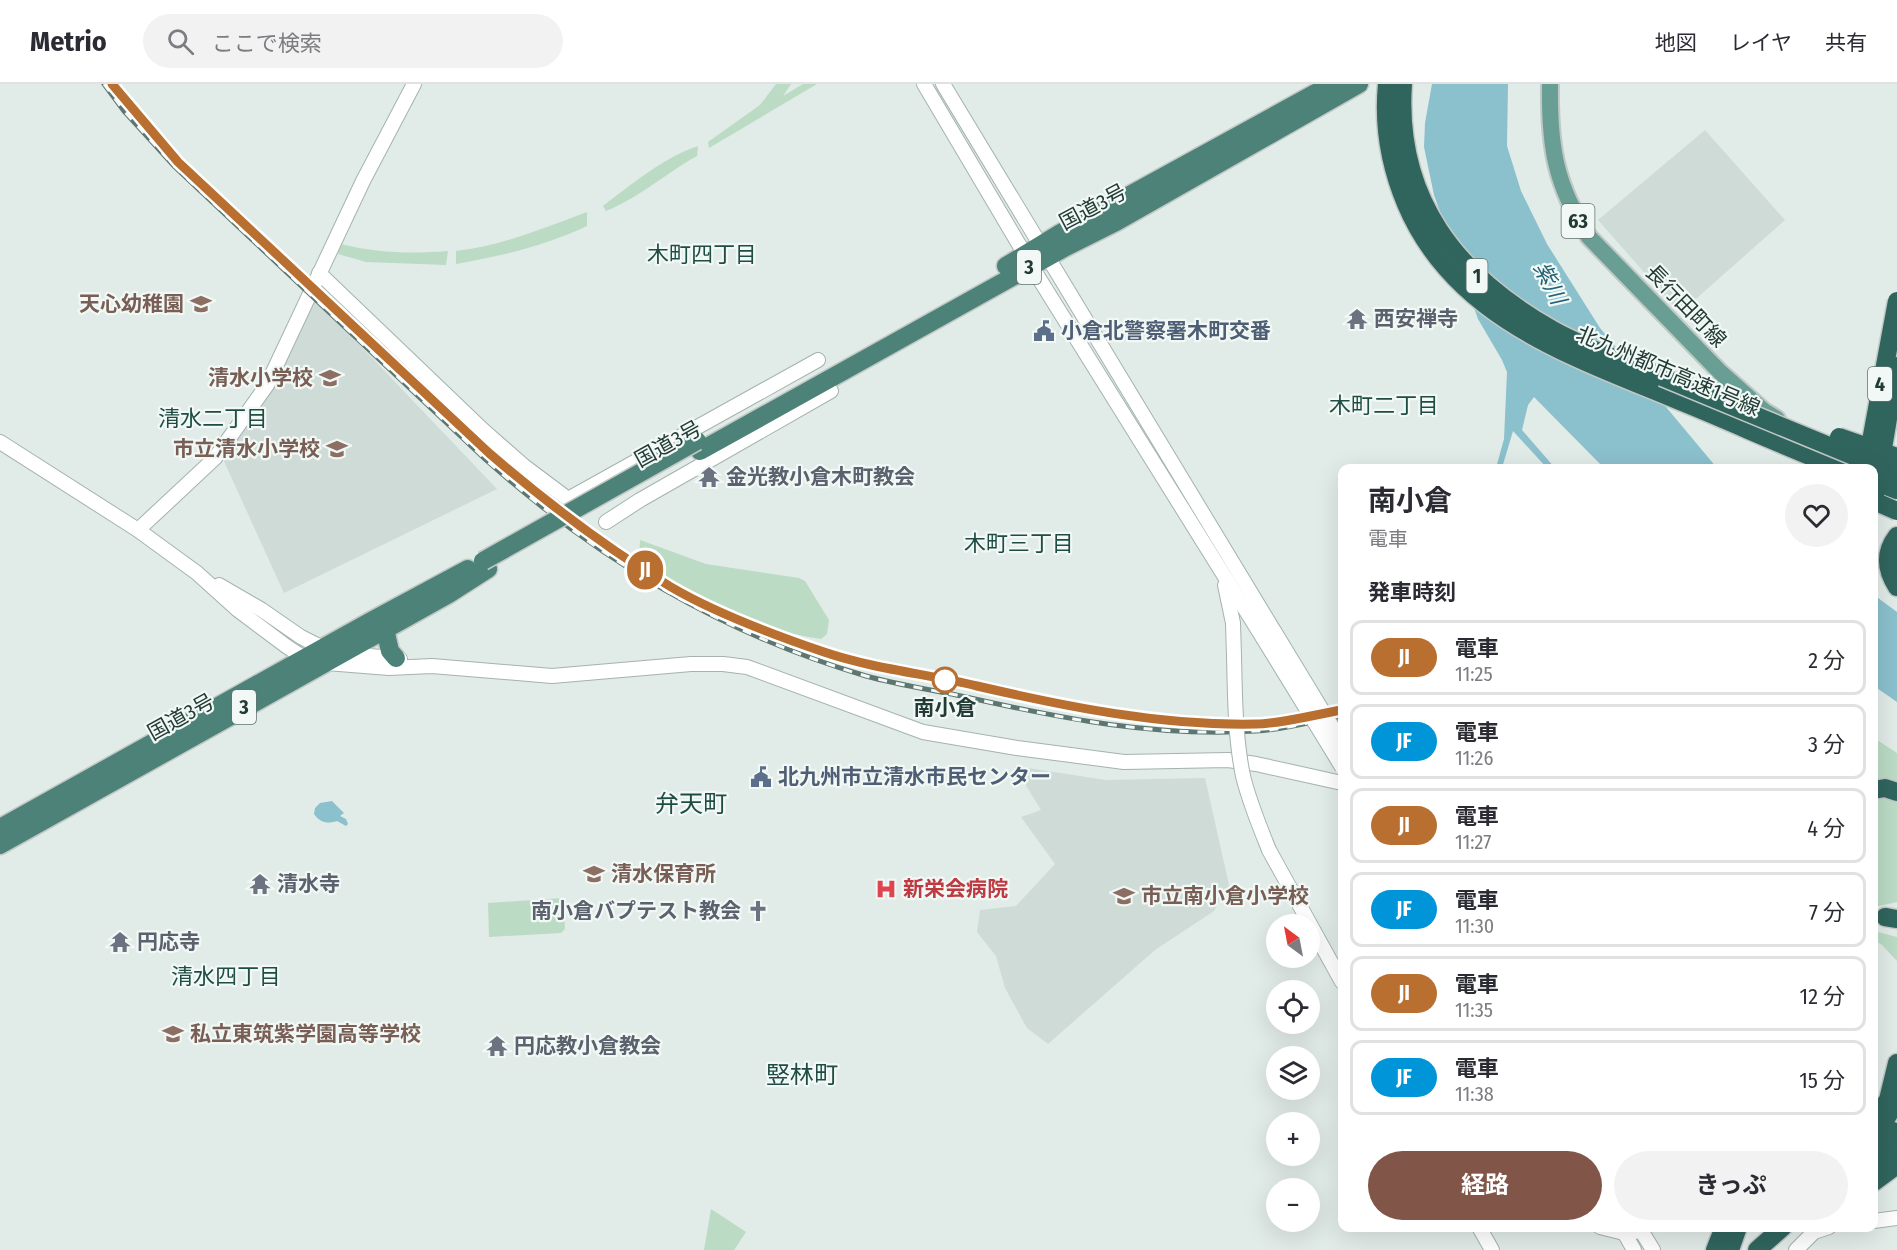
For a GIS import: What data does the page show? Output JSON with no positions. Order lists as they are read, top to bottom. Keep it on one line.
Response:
{"streets":{"highway":["国道3号","3","1","北九州都市高速1号線","4"],"main road":["63","長行田町線"]},"crossings":[["1","北九州都市高速1号線"],["長行田町線","北九州都市高速1号線"]],"districts":["木町四丁目","木町二丁目","清水二丁目","木町三丁目","弁天町","清水四丁目","竪林町"],"water":["紫川"],"places":{"school or university":["天心幼稚園","清水小学校","市立清水小学校","清水保育所","市立南小倉小学校","私立東筑紫学園高等学校"],"temple":["西安禅寺","金光教小倉木町教会","清水寺","円応寺","円応教小倉教会"],"public building":["小倉北警察署木町交番","北九州市立清水市民センター"],"other":["南小倉"],"hospital":["新栄会病院"],"church":["南小倉バプテスト教会"]},"north":"top left","page":{"header":"Metrio","search":"ここで検索","nav":["地図","レイヤ","共有"],"on_map":"JI","heading":[["南小倉","電車"],"発車時刻"],"list":[{"mark":"JI","name":"電車","note":"11:25","value":"2 分"},{"mark":"JF","name":"電車","note":"11:26","value":"3 分"},{"mark":"JI","name":"電車","note":"11:27","value":"4 分"},{"mark":"JF","name":"電車","note":"11:30","value":"7 分"},{"mark":"JI","name":"電車","note":"11:35","value":"12 分"},{"mark":"JF","name":"電車","note":"11:38","value":"15 分"}],"map_buttons":["+","−"],"buttons":["経路","きっぷ"]}}
